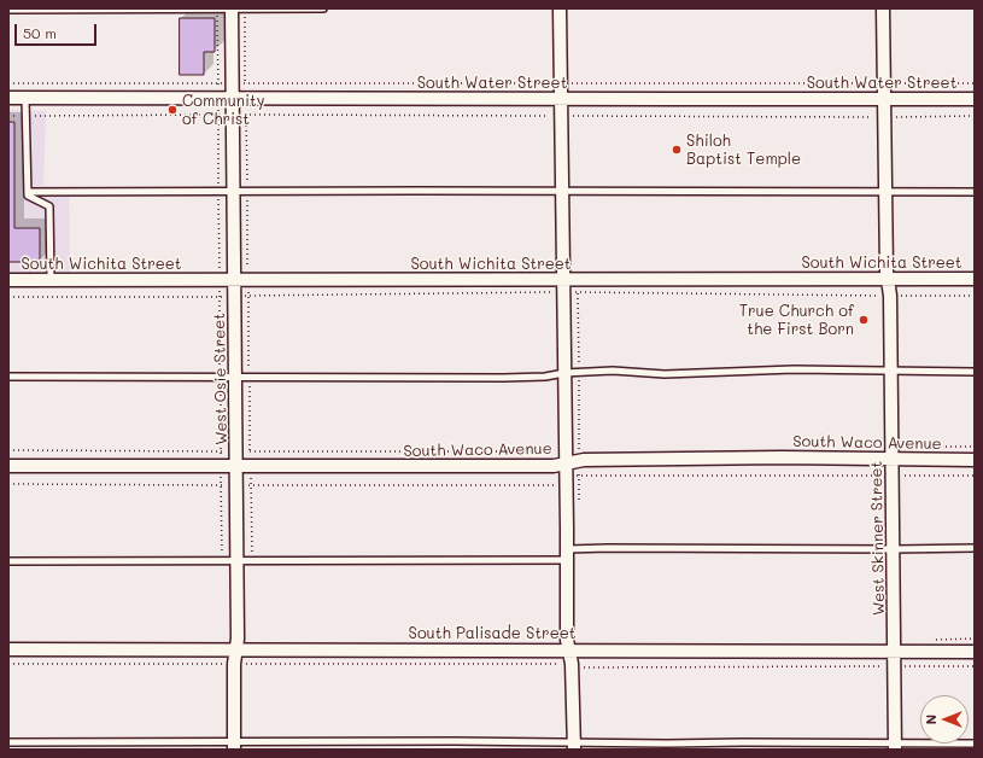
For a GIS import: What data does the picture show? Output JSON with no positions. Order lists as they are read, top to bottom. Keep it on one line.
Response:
{"streets":{"street":["South Water Street","South Wichita Street","West Osie Street","South Waco Avenue","West Skinner Street","South Palisade Street"]},"crossings":[["South Water Street","West Osie Street"],["South Water Street","West Skinner Street"],["South Wichita Street","West Osie Street"],["South Wichita Street","West Skinner Street"],["West Osie Street","South Waco Avenue"],["West Osie Street","South Palisade Street"],["South Waco Avenue","West Skinner Street"],["West Skinner Street","South Palisade Street"]],"places":["Community of Christ","Shiloh Baptist Temple","True Church of the First Born"],"scale_bar":"50 m","north":"left"}
